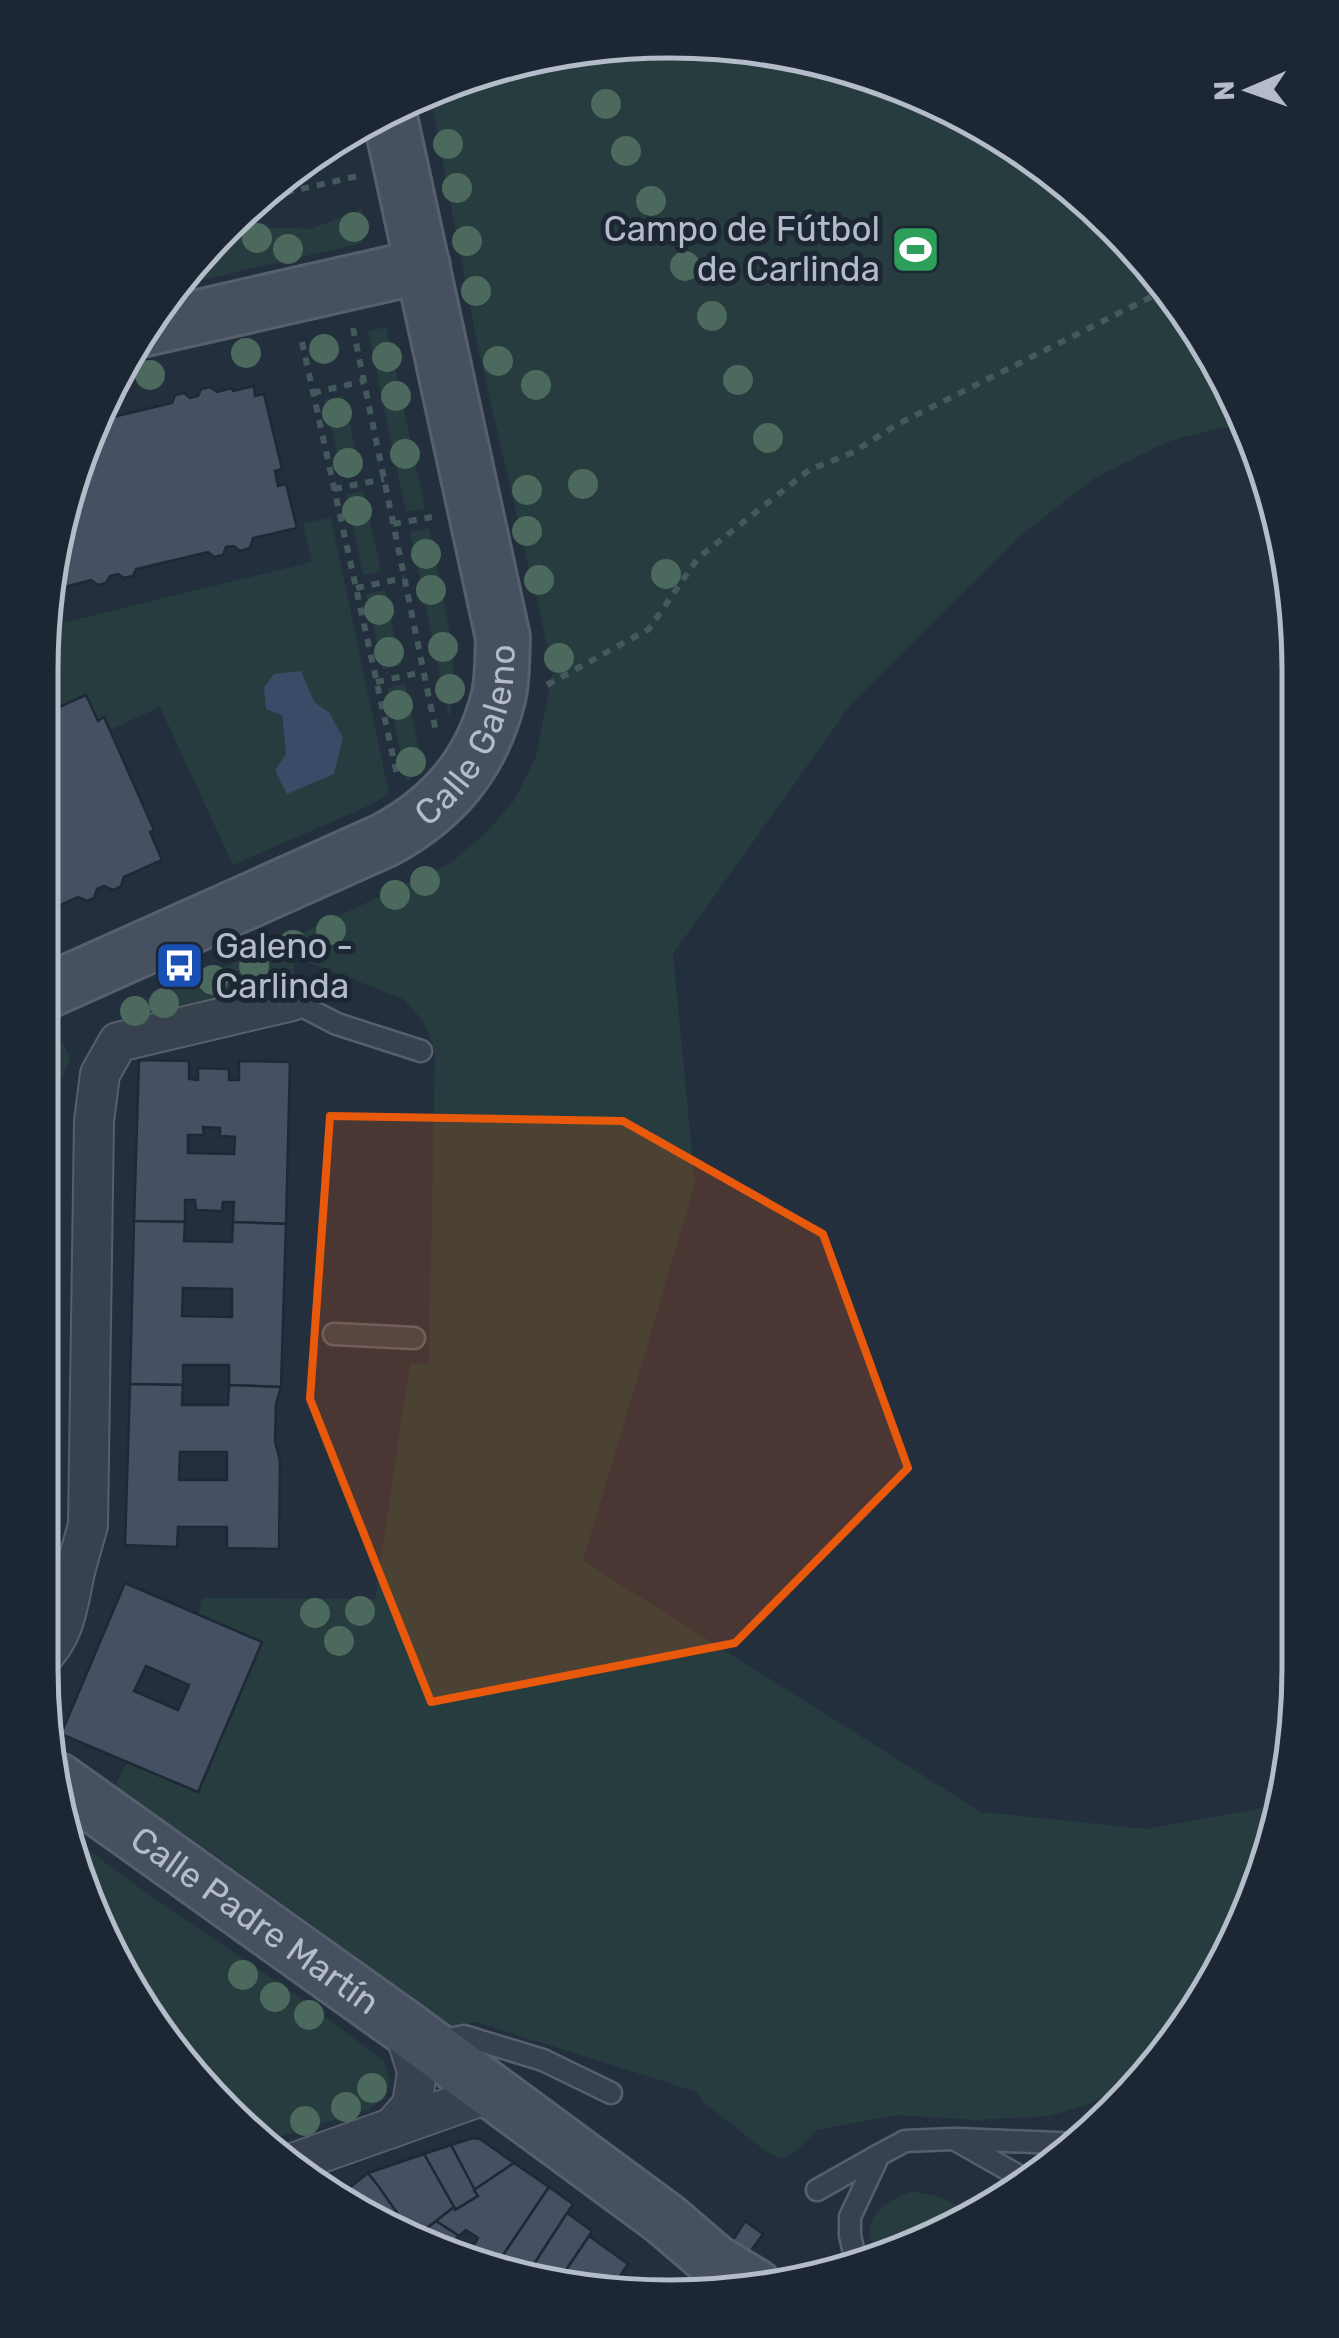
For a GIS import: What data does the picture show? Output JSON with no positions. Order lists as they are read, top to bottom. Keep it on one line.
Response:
{"streets":{"street":["Calle Galeno","Calle Padre Martín"]},"places":{"sports":["Campo de Fútbol de Carlinda"],"bus stop":["Galeno - Carlinda"]},"north":"left"}
